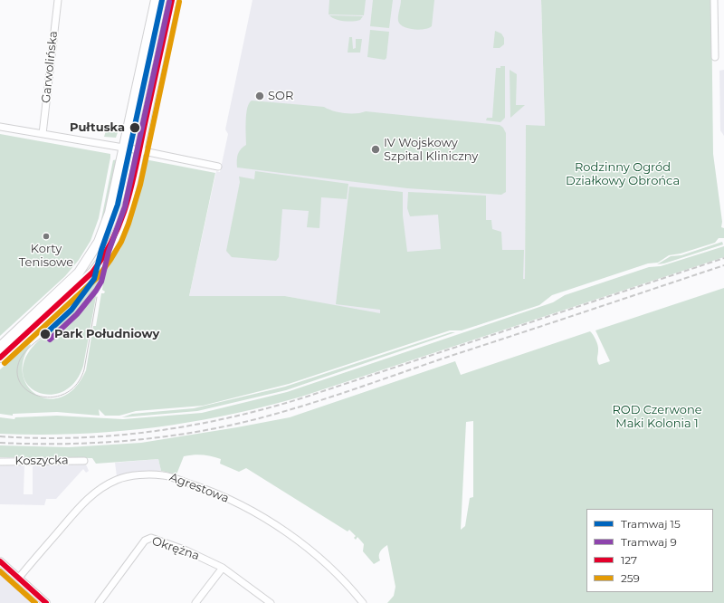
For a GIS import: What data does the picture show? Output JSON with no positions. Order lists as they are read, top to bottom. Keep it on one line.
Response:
{"streets":{"street":["Garwolińska","Koszycka","Agrestowa","Okrężna"]},"parks":["Rodzinny Ogród Działkowy Obrońca","ROD Czerwone Maki Kolonia 1"],"places":["SOR","Pułtuska","IV Wojskowy Szpital Kliniczny","Korty Tenisowe","Park Południowy"],"lines":["tram line 15","transit line 127","tram line 9","transit line 259"],"legend":["Tramwaj 15","Tramwaj 9","127","259"]}
